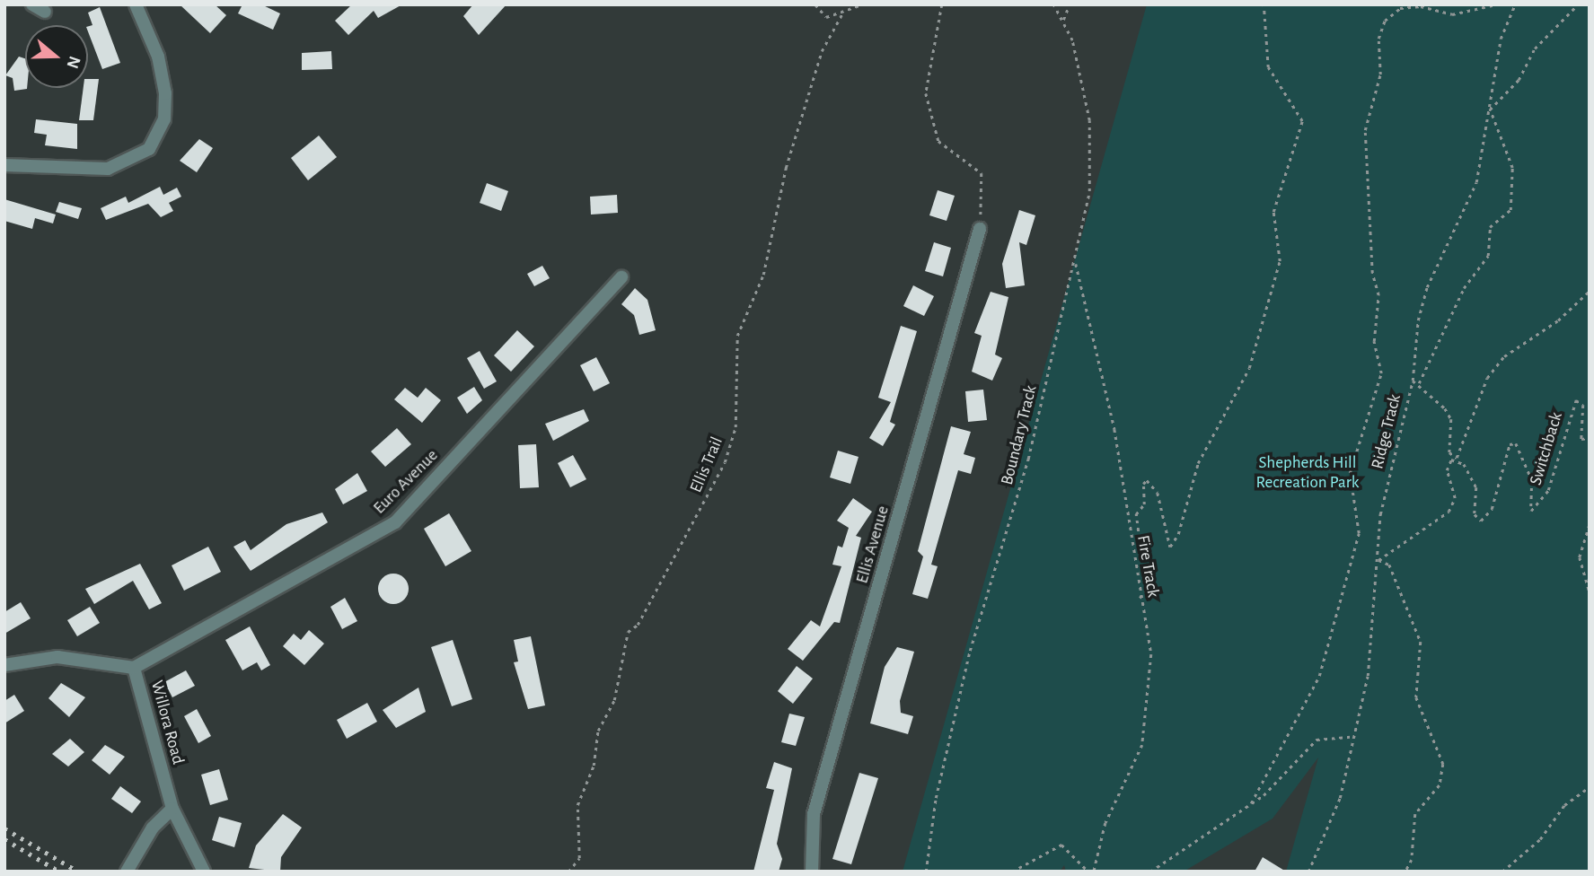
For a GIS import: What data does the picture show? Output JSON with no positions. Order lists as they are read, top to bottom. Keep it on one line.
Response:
{"streets":{"street":["Euro Avenue","Ellis Avenue","Willora Road"],"path":["Ridge Track","Boundary Track","Switchback","Ellis Trail","Fire Track"]},"crossings":[["Boundary Track","Fire Track"],["Euro Avenue","Willora Road"]],"parks":["Shepherds Hill Recreation Park"],"north":"right"}
